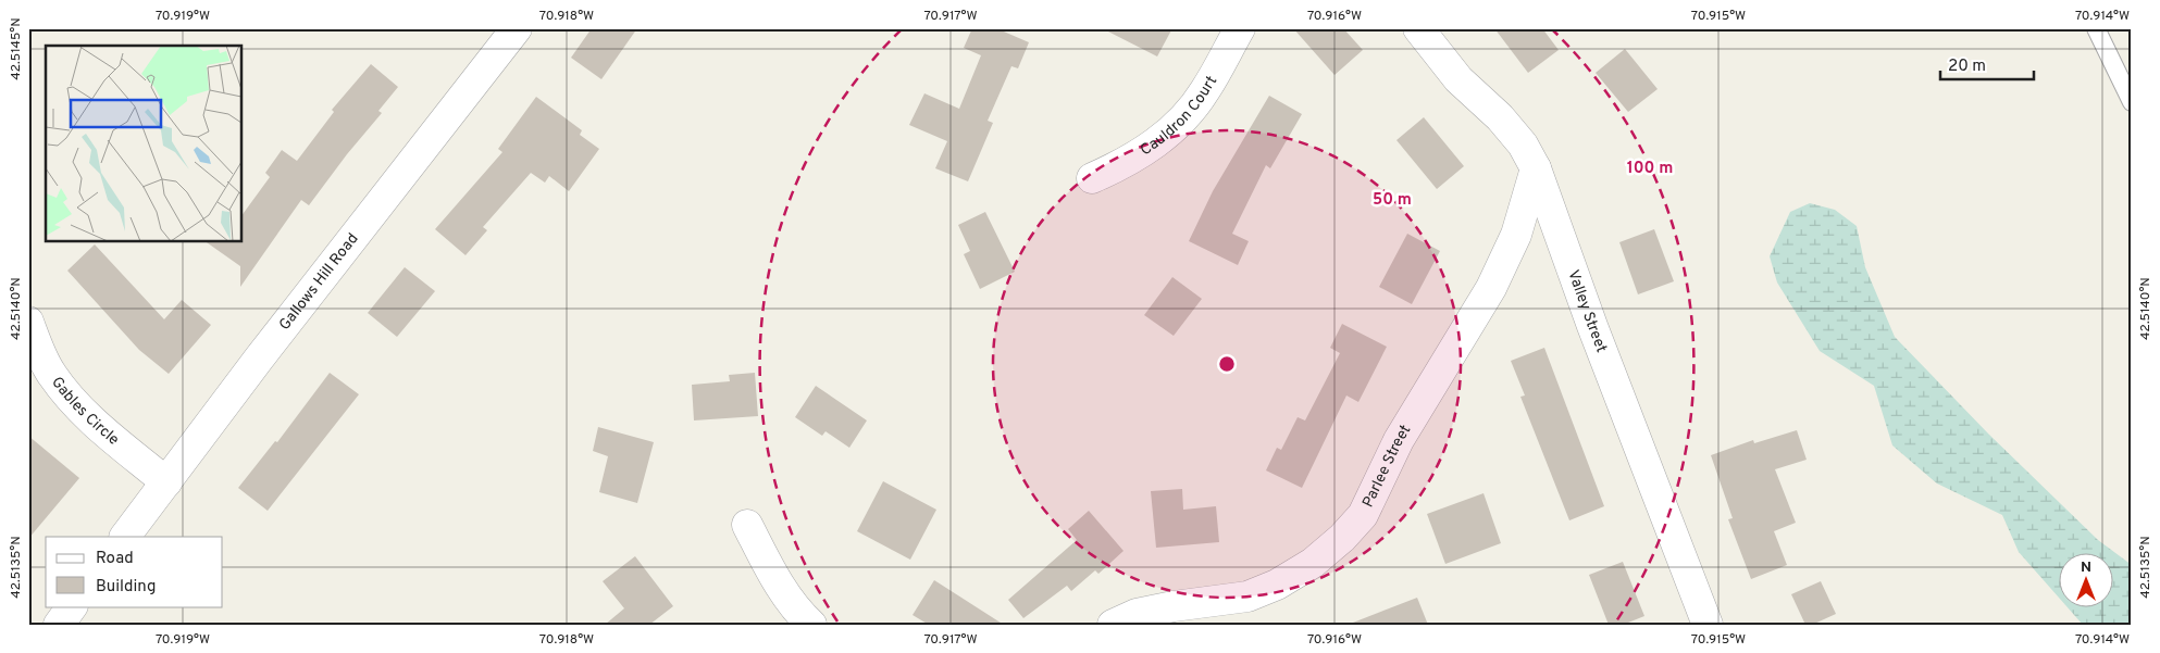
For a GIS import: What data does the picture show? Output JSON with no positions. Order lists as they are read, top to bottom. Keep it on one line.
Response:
{"streets":{"street":["Cauldron Court","Gallows Hill Road","Valley Street","Gables Circle","Parlee Street"]},"crossings":[["Gallows Hill Road","Gables Circle"],["Valley Street","Parlee Street"]],"legend":["Road","Building"],"scale_bar":"20 m","north":"top","coordinates":["70.919°W","70.918°W","70.917°W","70.916°W","70.915°W","70.914°W","42.5145°N","42.5140°N","42.5135°N"],"rings":["100 m","50 m"]}
